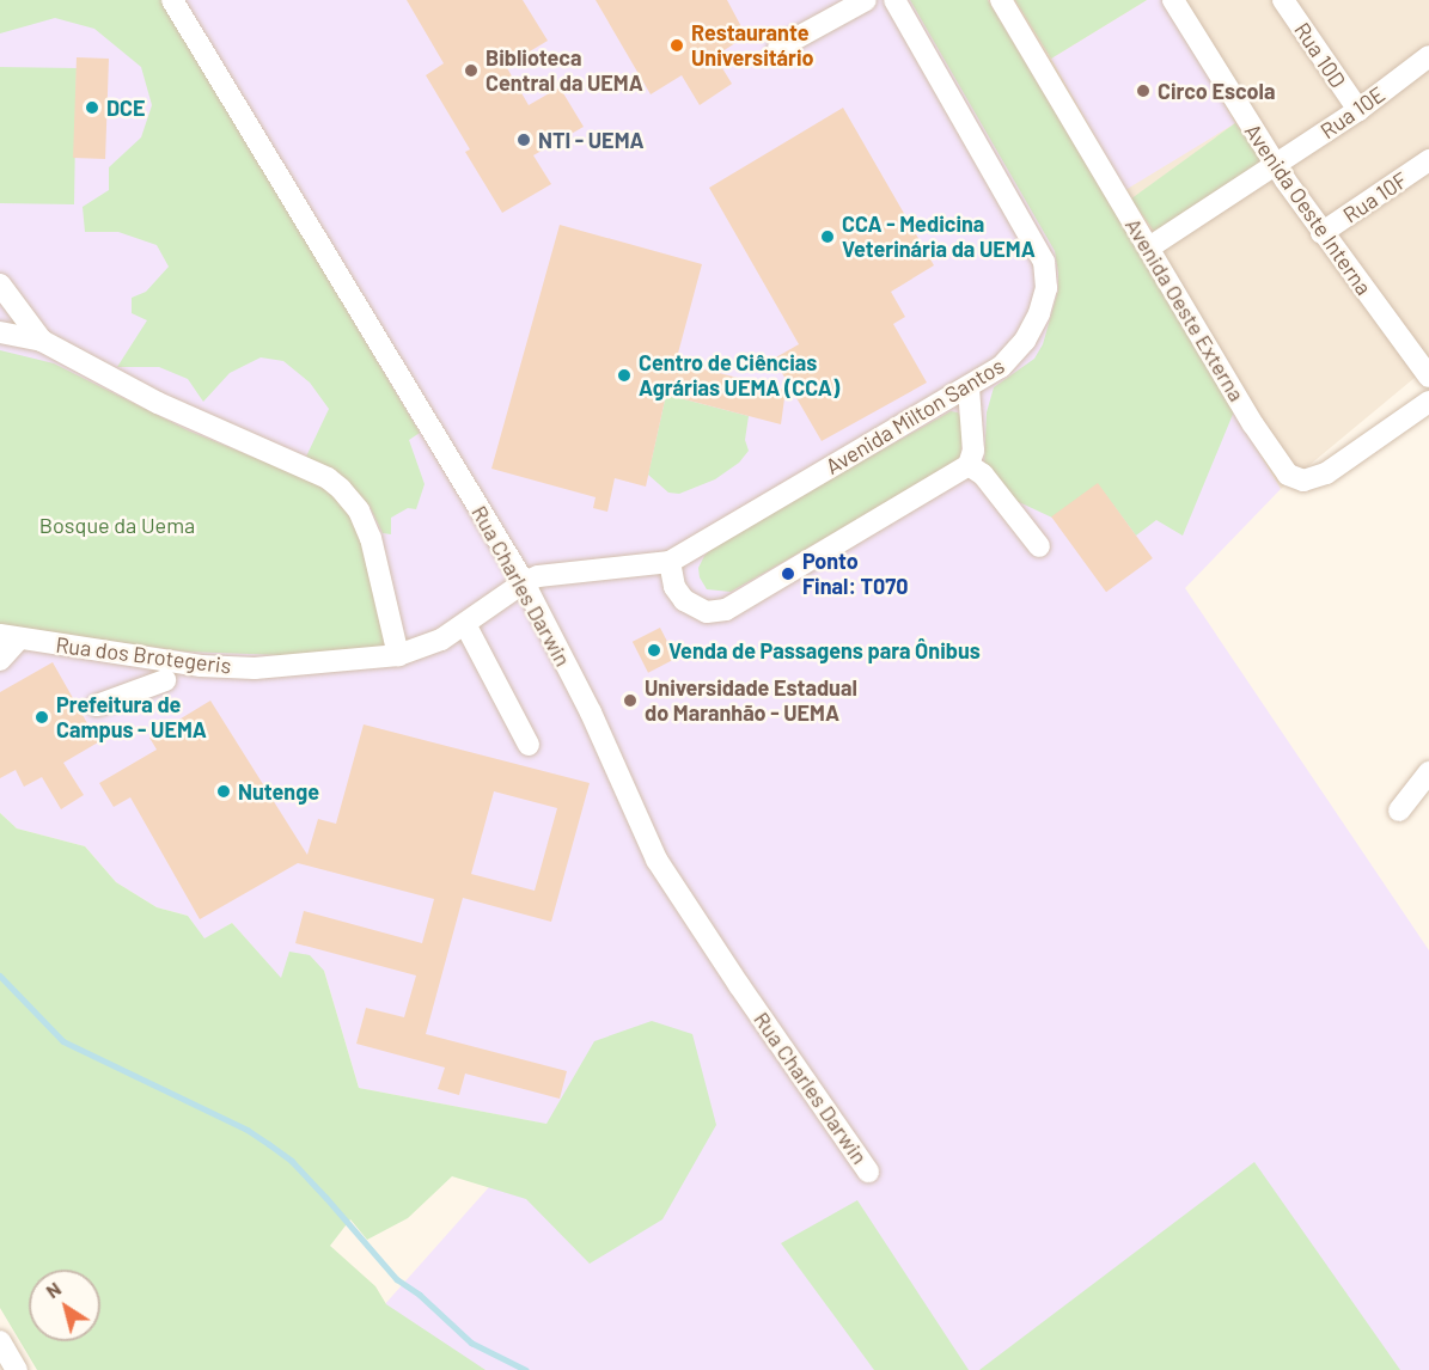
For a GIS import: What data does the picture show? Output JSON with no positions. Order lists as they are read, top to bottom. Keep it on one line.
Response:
{"streets":{"street":["Rua 10D","Rua 10E","Rua 10F","Avenida Oeste Interna","Avenida Oeste Externa","Avenida Milton Santos","Rua Charles Darwin","Rua dos Brotegeris"]},"crossings":[["Rua 10D","Rua 10E"],["Rua 10E","Avenida Oeste Interna"],["Rua 10E","Avenida Oeste Externa"],["Rua 10F","Avenida Oeste Interna"],["Avenida Milton Santos","Rua Charles Darwin"],["Avenida Milton Santos","Rua dos Brotegeris"],["Rua Charles Darwin","Rua dos Brotegeris"]],"parks":["Bosque da Uema"],"places":["Restaurante Universitário","Biblioteca Central da UEMA","Circo Escola","DCE","NTI - UEMA","CCA - Medicina Veterinária da UEMA","Centro de Ciências Agrárias UEMA (CCA)","Ponto Final: T070","Venda de Passagens para Ônibus","Universidade Estadual do Maranhão - UEMA","Prefeitura de Campus - UEMA","Nutenge"],"north":"top left"}
